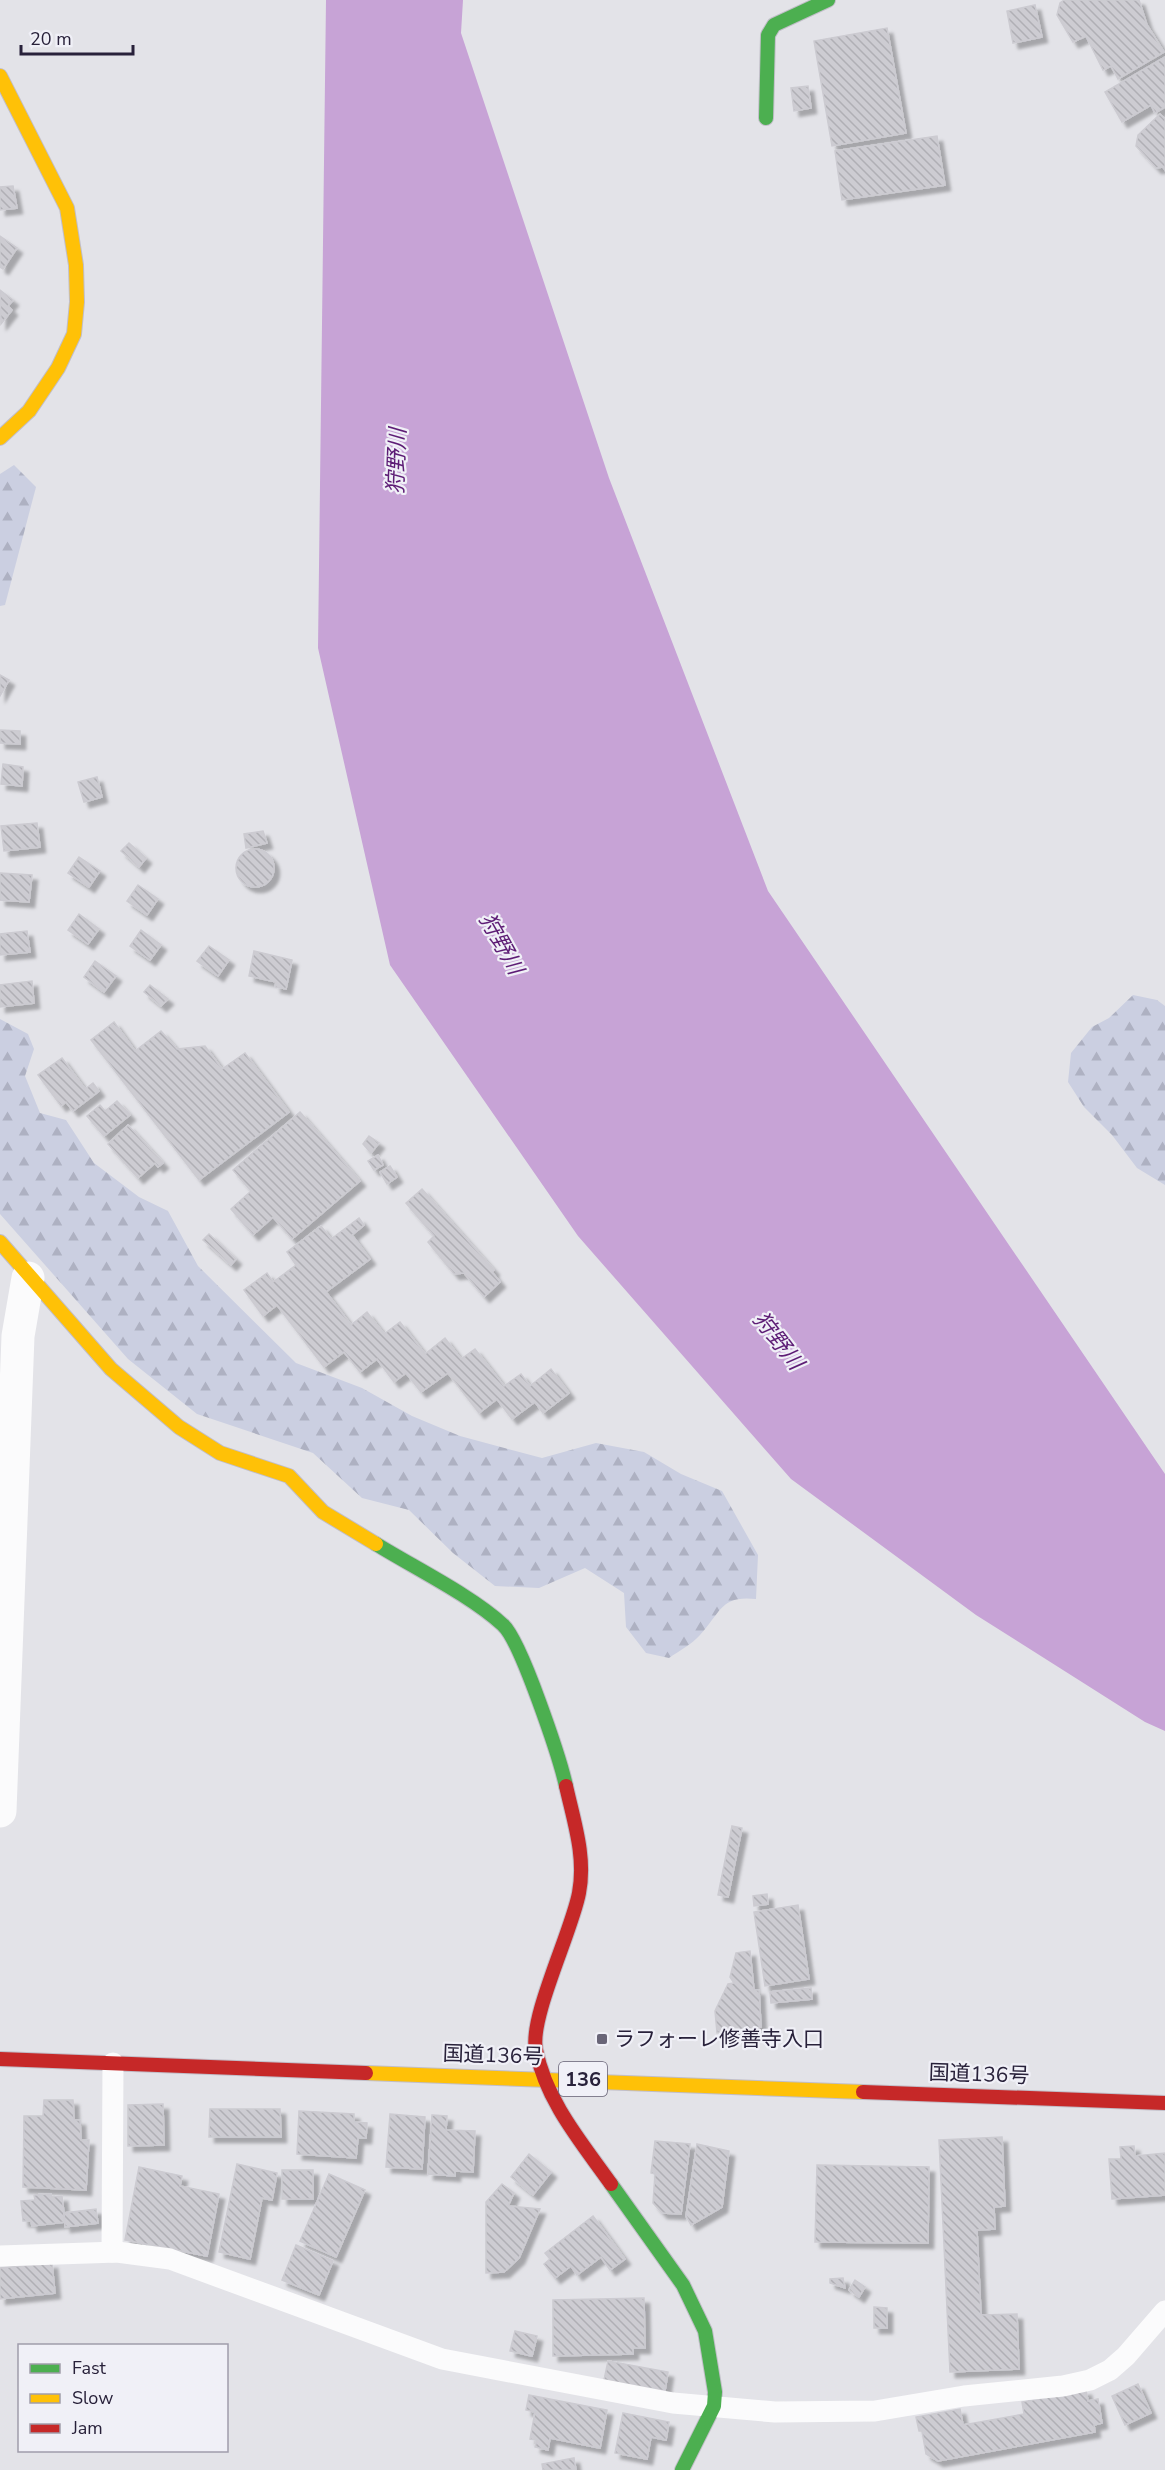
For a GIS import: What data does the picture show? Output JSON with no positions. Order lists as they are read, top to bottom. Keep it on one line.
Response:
{"streets":{"main road":["国道136号","136"]},"water":["狩野川"],"places":{"transit":["ラフォーレ修善寺入口"]},"legend":["Fast","Slow","Jam"],"scale_bar":"20 m"}
